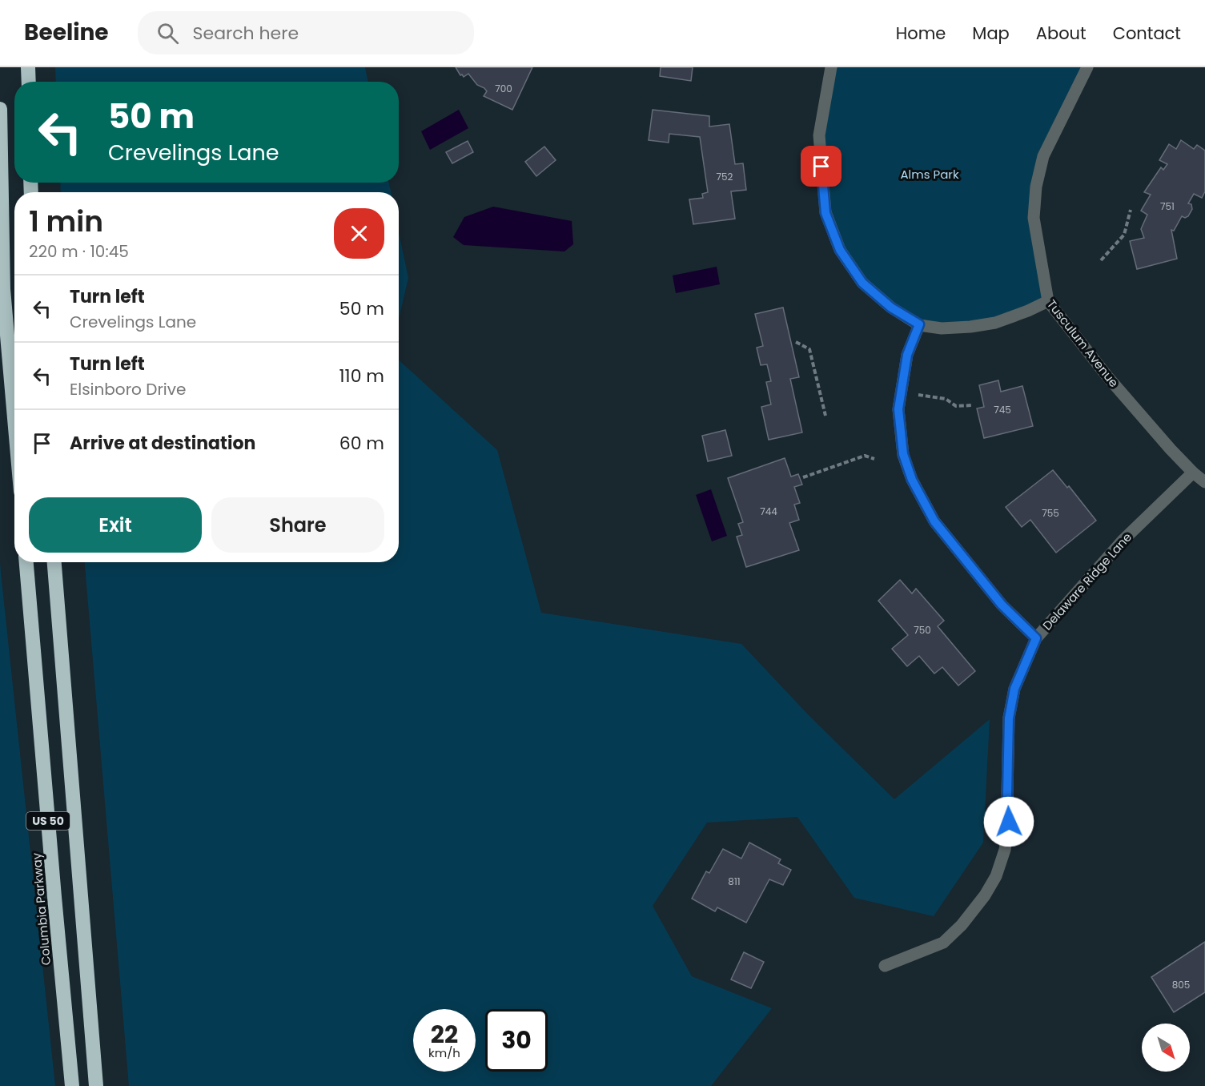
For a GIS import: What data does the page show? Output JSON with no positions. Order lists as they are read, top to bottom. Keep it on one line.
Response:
{"streets":{"highway":["US 50","Columbia Parkway"],"street":["Tusculum Avenue","Delaware Ridge Lane"]},"crossings":[["Tusculum Avenue","Delaware Ridge Lane"]],"parks":["Alms Park"],"house_numbers":["700","752","751","745","744","755","750","811","805"],"north":"bottom right","page":{"header":"Beeline","search":"Search here","nav":["Home","Map","About","Contact"],"turn":["50 m","Crevelings Lane"],"heading":["1 min","220 m · 10:45"],"list":[{"name":"Turn left","note":"Crevelings Lane","value":"50 m"},{"name":"Turn left","note":"Elsinboro Drive","value":"110 m"},{"name":"Arrive at destination","value":"60 m"}],"buttons":["Exit","Share"],"speed":"22 km/h","limit":"30"}}
